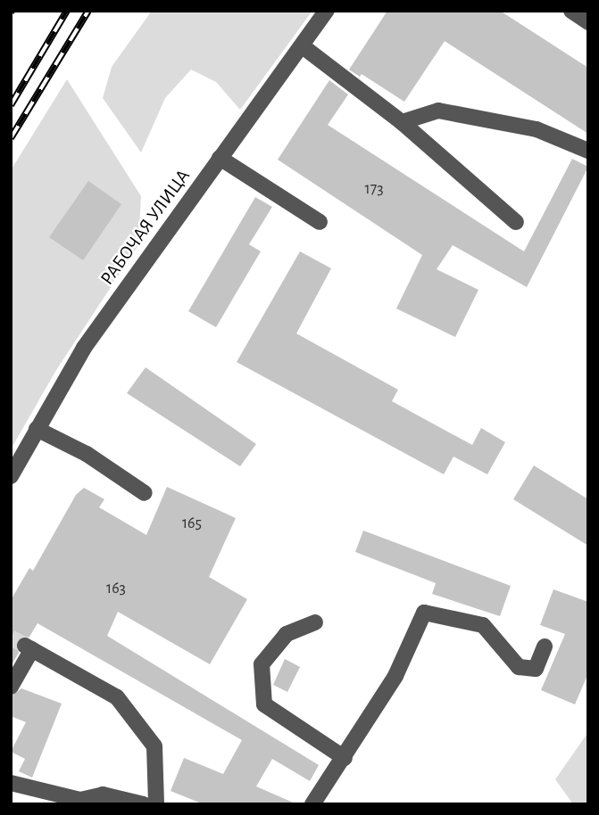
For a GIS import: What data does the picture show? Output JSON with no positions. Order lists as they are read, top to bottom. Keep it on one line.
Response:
{"streets":{"street":["РАБОЧАЯ УЛИЦА"]},"house_numbers":["173","165","163"]}
